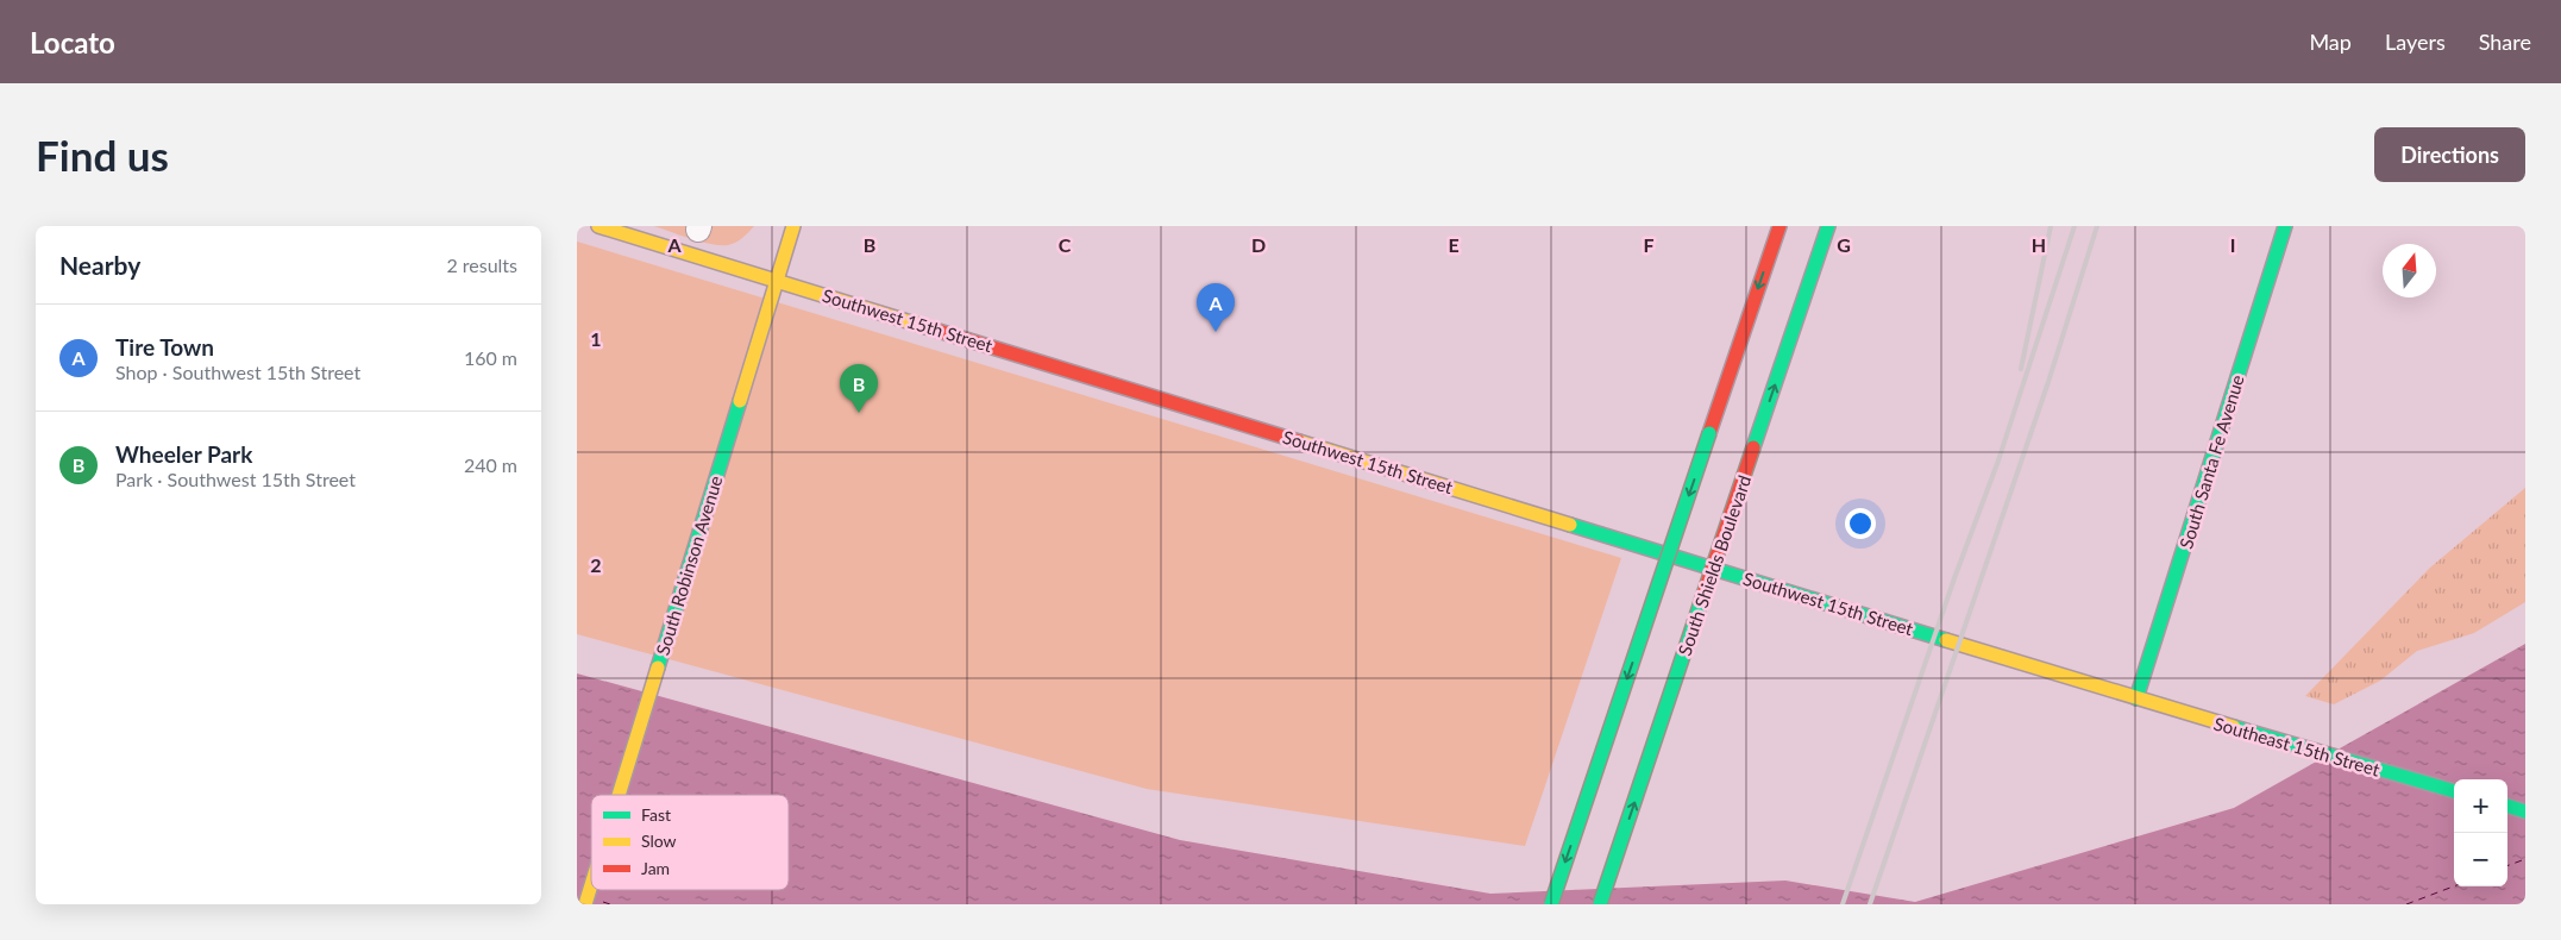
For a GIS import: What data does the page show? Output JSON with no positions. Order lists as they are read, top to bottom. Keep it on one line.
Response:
{"streets":{"main road":["Southwest 15th Street","South Santa Fe Avenue","South Robinson Avenue","South Shields Boulevard","Southeast 15th Street"]},"crossings":[["Southwest 15th Street","South Santa Fe Avenue"],["Southwest 15th Street","South Robinson Avenue"],["Southwest 15th Street","Southeast 15th Street"],["South Santa Fe Avenue","Southeast 15th Street"]],"legend":["Fast","Slow","Jam"],"north":"top","page":{"header":"Locato","nav":["Map","Layers","Share"],"buttons":"Directions","title":"Find us","heading":["Nearby","2 results"],"pins":["A","B"],"list":[{"mark":"A","name":"Tire Town","note":"Shop · Southwest 15th Street","value":"160 m"},{"mark":"B","name":"Wheeler Park","note":"Park · Southwest 15th Street","value":"240 m"}],"map_buttons":["+","−"]},"grid":{"columns":["A","B","C","D","E","F","G","H","I"],"rows":["1","2"]}}
